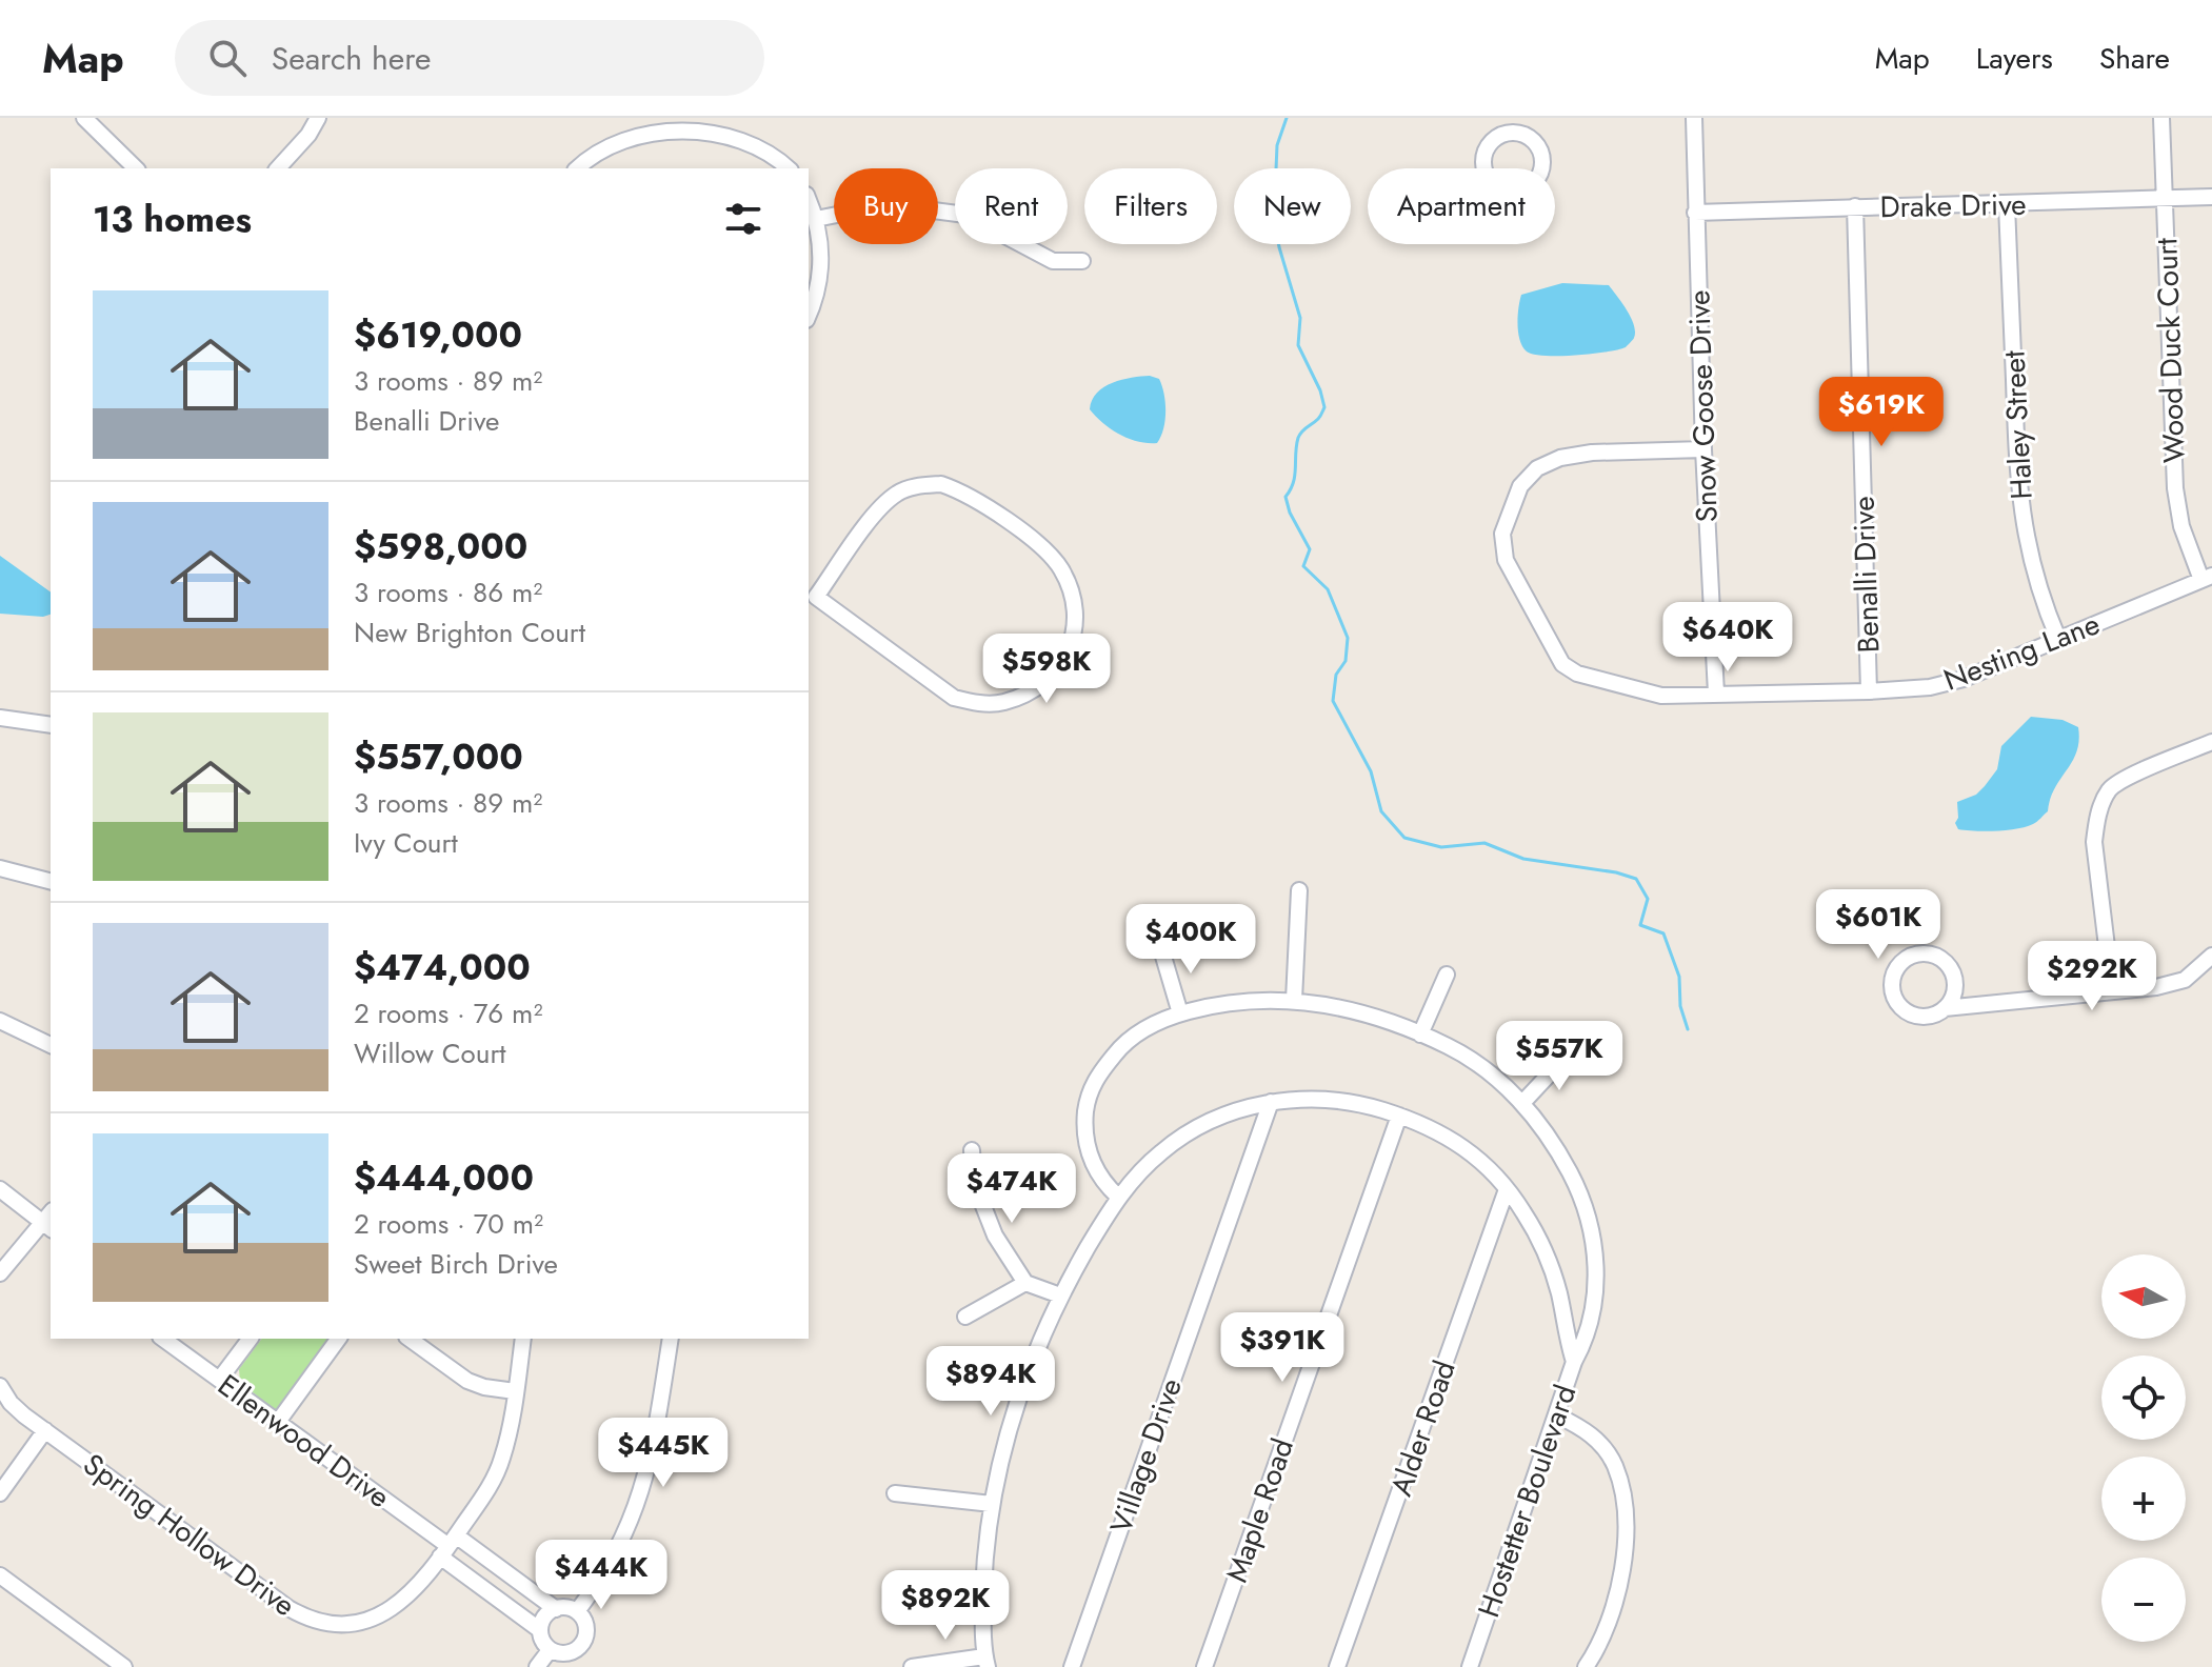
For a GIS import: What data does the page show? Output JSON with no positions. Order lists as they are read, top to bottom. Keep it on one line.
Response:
{"streets":{"street":["Drake Drive","Wood Duck Court","Snow Goose Drive","Haley Street","Benalli Drive","Nesting Lane","Alder Road","Ellenwood Drive","Village Drive","Hostetter Boulevard","Maple Road","Spring Hollow Drive"]},"crossings":[["Drake Drive","Wood Duck Court"],["Drake Drive","Snow Goose Drive"],["Drake Drive","Haley Street"],["Drake Drive","Benalli Drive"],["Wood Duck Court","Nesting Lane"],["Snow Goose Drive","Nesting Lane"],["Haley Street","Nesting Lane"],["Benalli Drive","Nesting Lane"],["Alder Road","Hostetter Boulevard"],["Ellenwood Drive","Spring Hollow Drive"],["Village Drive","Hostetter Boulevard"],["Hostetter Boulevard","Maple Road"]],"north":"left","page":{"header":"Map","search":"Search here","nav":["Map","Layers","Share"],"chip":["Buy","Rent","Filters","New","Apartment"],"heading":"13 homes","list":[{"name":"$619,000","note":"3 rooms · 89 m² · Benalli Drive"},{"name":"$598,000","note":"3 rooms · 86 m² · New Brighton Court"},{"name":"$557,000","note":"3 rooms · 89 m² · Ivy Court"},{"name":"$474,000","note":"2 rooms · 76 m² · Willow Court"},{"name":"$444,000","note":"2 rooms · 70 m² · Sweet Birch Drive"}],"price":["$619K","$640K","$598K","$601K","$400K","$292K","$557K","$474K","$391K","$894K","$445K","$444K","$892K"],"map_buttons":["+","−"]}}
